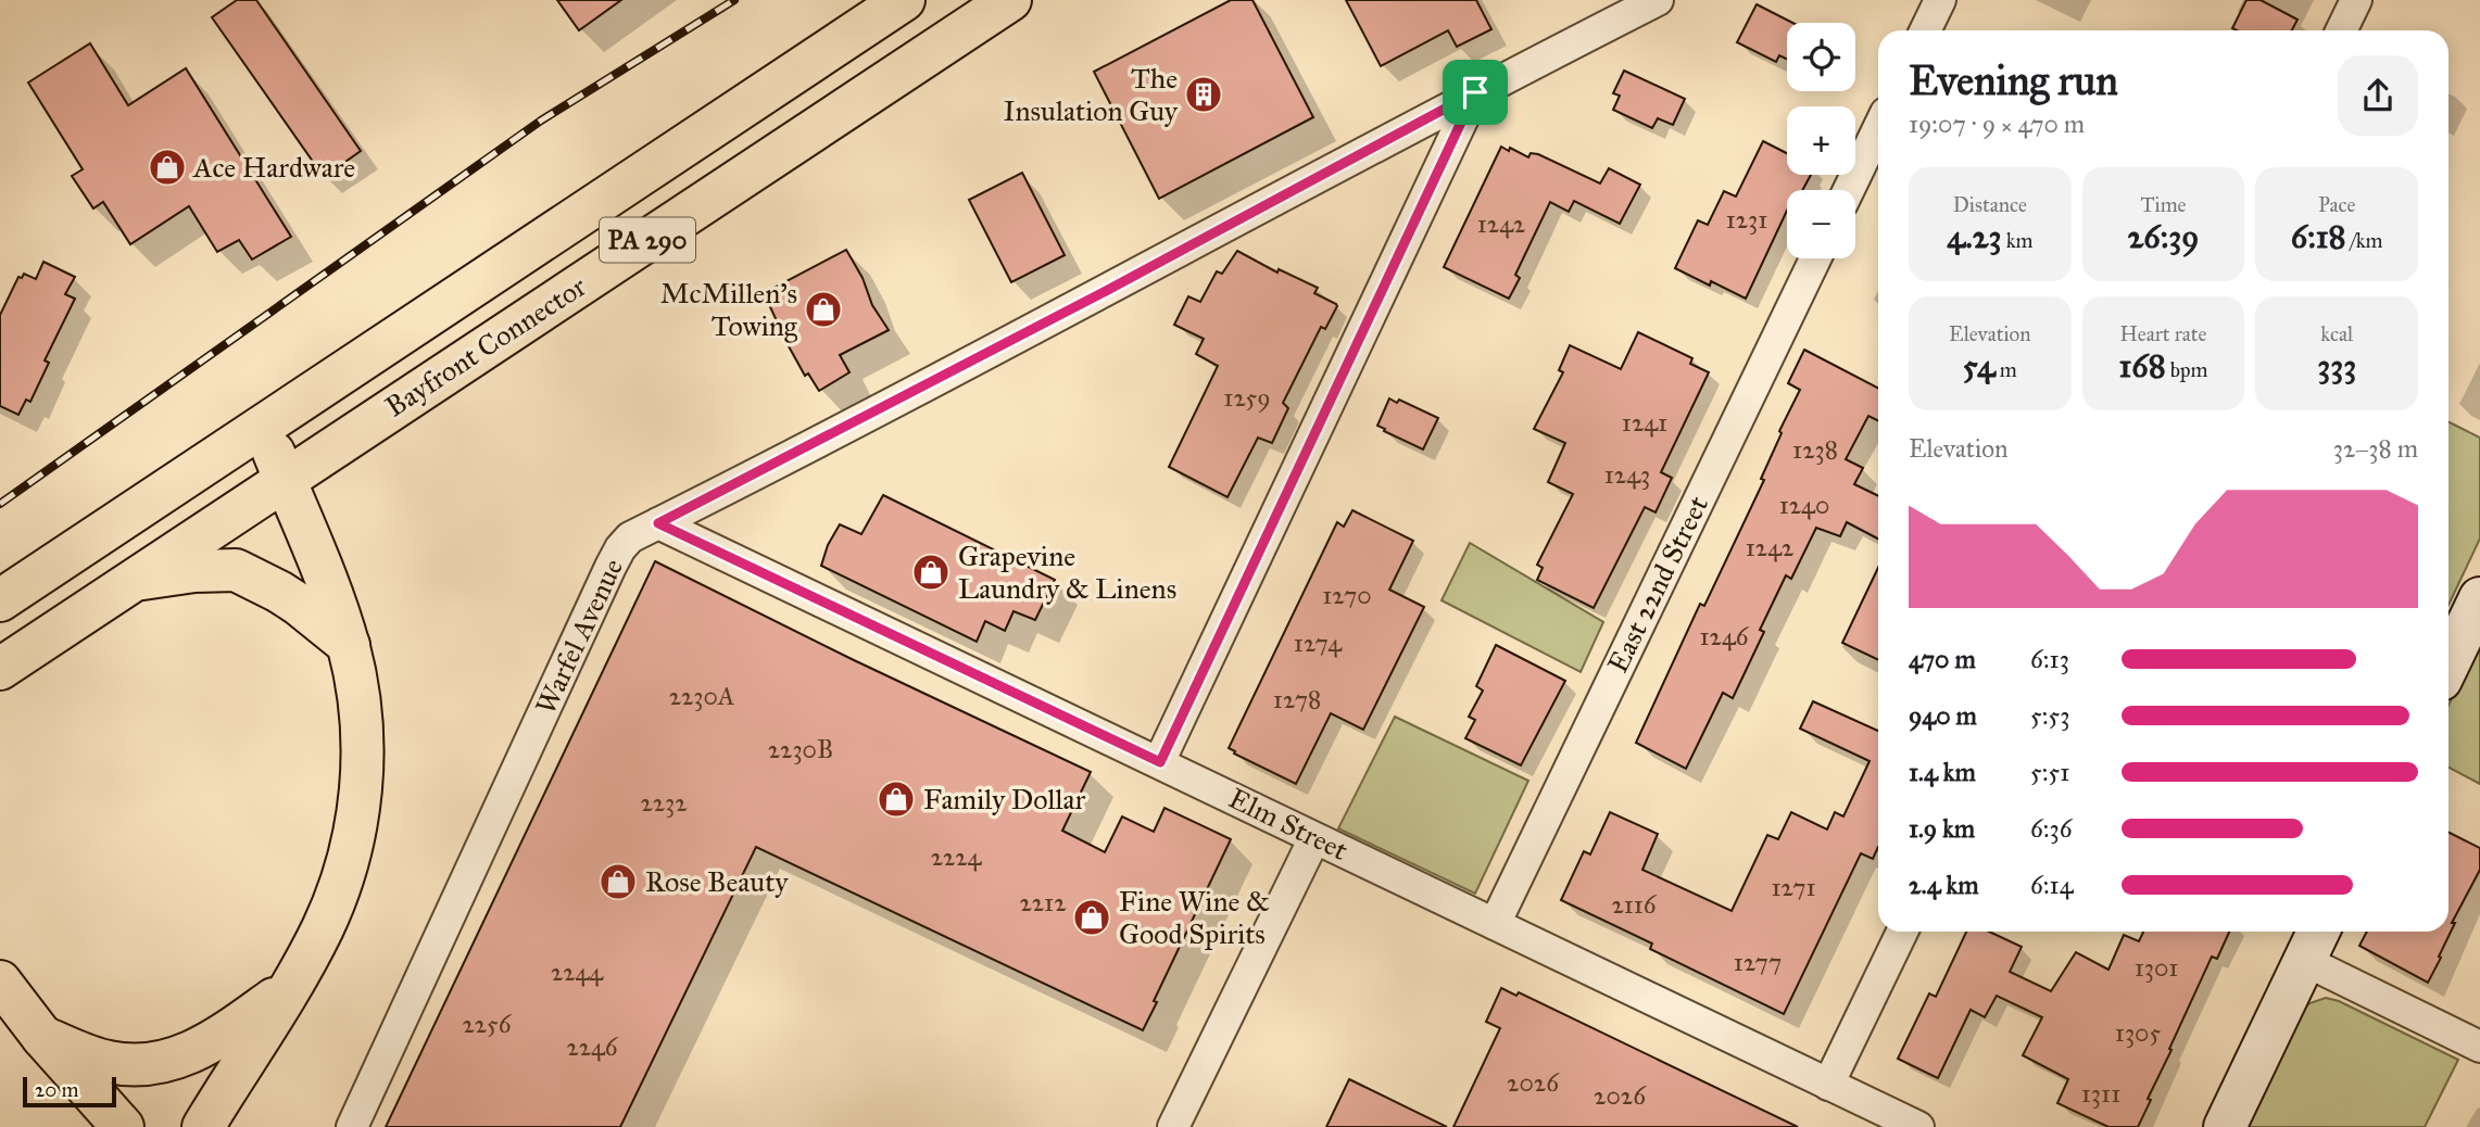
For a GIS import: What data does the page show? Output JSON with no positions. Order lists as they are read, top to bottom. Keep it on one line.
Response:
{"streets":{"main road":["PA 290","Bayfront Connector"],"street":["East 22nd Street","Warfel Avenue","Elm Street"]},"crossings":[["East 22nd Street","Elm Street"],["Warfel Avenue","Elm Street"]],"places":{"building":["The Insulation Guy"],"shop":["Ace Hardware","McMillen's Towing","Grapevine Laundry & Linens","Family Dollar","Rose Beauty","Fine Wine & Good Spirits"]},"house_numbers":["1231","1242","1259","1241","1238","1243","1240","1242","1270","1246","1274","2230A","1278","2230B","2232","2224","1271","2212","2116","1277","1301","2244","2256","1305","2246","2026","1311","2026"],"scale_bar":"20 m","page":{"map_buttons":["+","−"],"heading":["Evening run","19:07 · 9 × 470 m"],"stats":[["Distance","4.23 km"],["Time","26:39"],["Pace","6:18 /km"],["Elevation","54 m"],["Heart rate","168 bpm"],["kcal","333"]],"chart":["Elevation","32–38 m"],"list":[{"name":"470 m","note":"6:13"},{"name":"940 m","note":"5:53"},{"name":"1.4 km","note":"5:51"},{"name":"1.9 km","note":"6:36"},{"name":"2.4 km","note":"6:14"}],"scale":"20 m"}}
